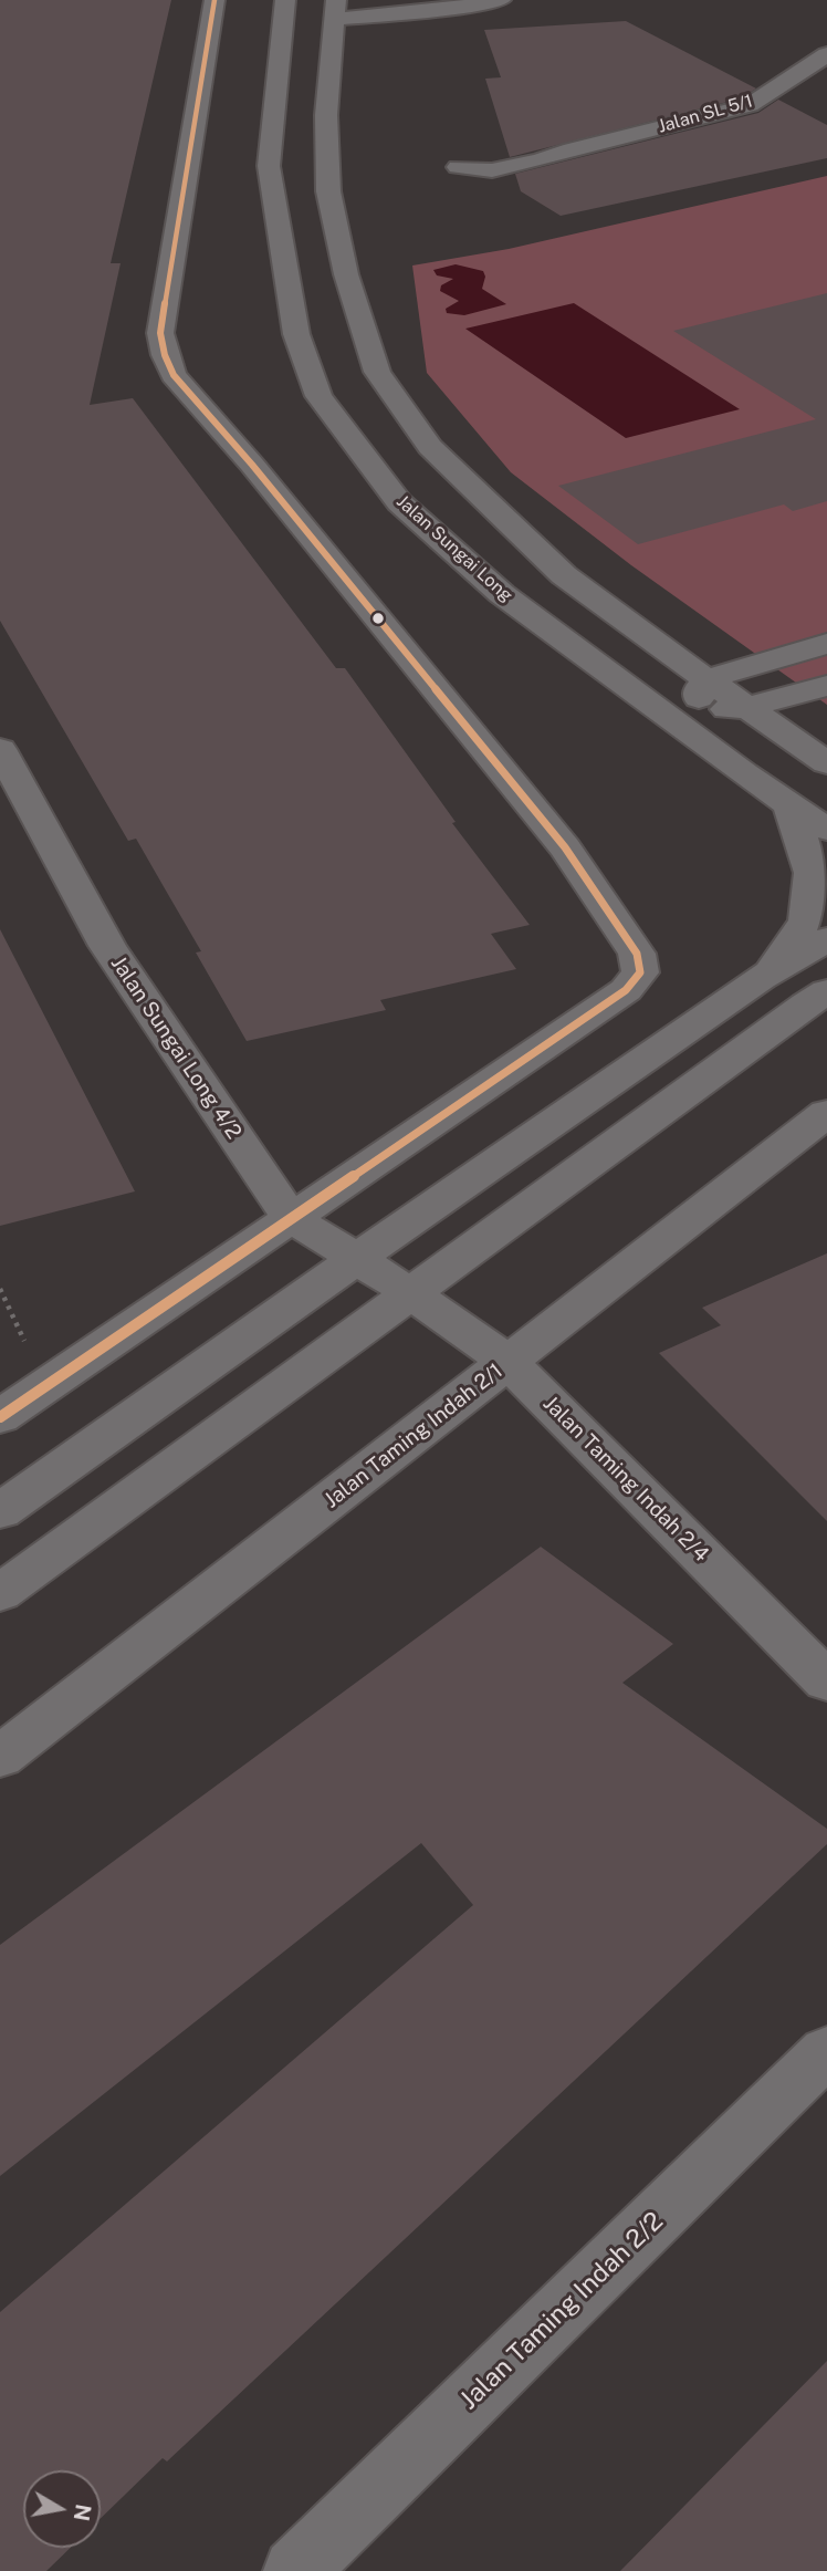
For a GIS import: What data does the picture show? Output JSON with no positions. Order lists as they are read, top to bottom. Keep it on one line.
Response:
{"streets":{"street":["Jalan SL 5/1","Jalan Sungai Long","Jalan Sungai Long 4/2","Jalan Taming Indah 2/1","Jalan Taming Indah 2/4","Jalan Taming Indah 2/2"]},"crossings":[["Jalan Sungai Long 4/2","Jalan Taming Indah 2/4"],["Jalan Taming Indah 2/1","Jalan Taming Indah 2/4"]],"north":"right"}
